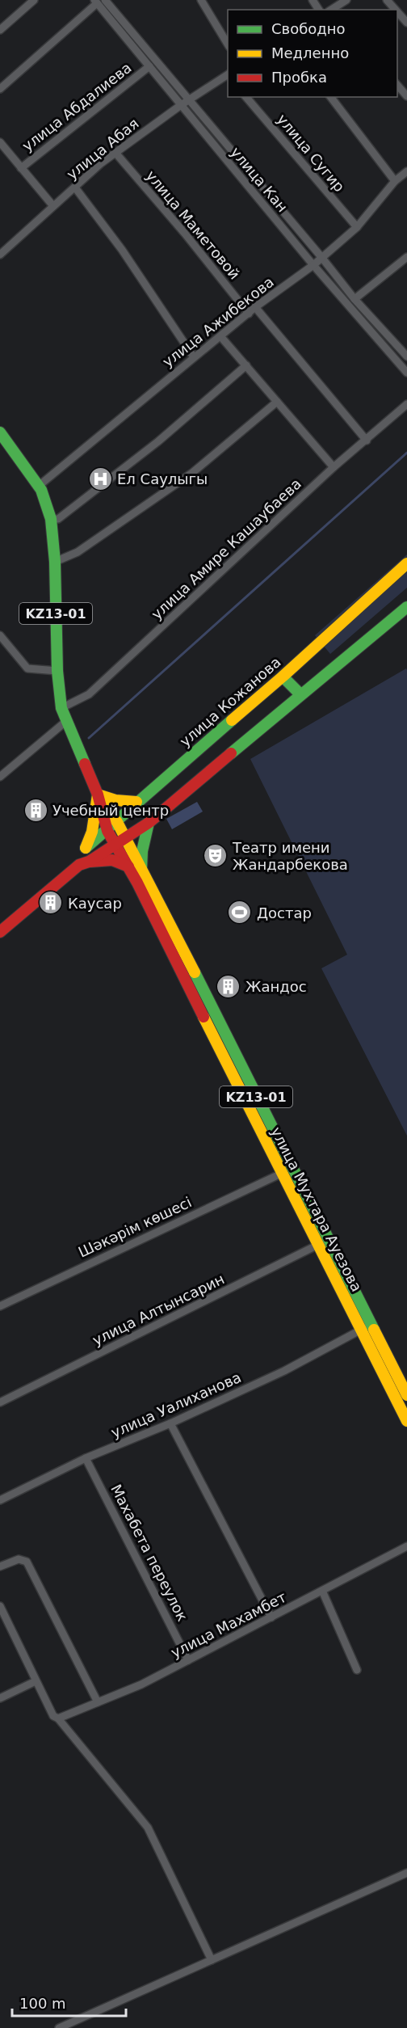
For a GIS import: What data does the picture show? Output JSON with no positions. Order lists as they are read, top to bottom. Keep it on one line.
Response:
{"streets":{"main road":["KZ13-01","улица Кожанова","улица Мухтара Ауезова"],"street":["улица Абдалиева","улица Абая","улица Сугир","улица Кан","улица Маметовой","улица Ажибекова","улица Амире Кашаубаева","Шәкәрім көшесі","улица Алтынсарин","улица Уалиханова","Махабета переулок","улица Махамбет"]},"crossings":[["улица Абдалиева","улица Кан"],["улица Абая","улица Кан"],["улица Абая","улица Маметовой"],["улица Сугир","улица Ажибекова"],["улица Кан","улица Ажибекова"],["улица Маметовой","улица Ажибекова"],["улица Ажибекова","улица Мухтара Ауезова"],["улица Амире Кашаубаева","улица Мухтара Ауезова"],["улица Кожанова","улица Мухтара Ауезова"],["улица Мухтара Ауезова","Шәкәрім көшесі"],["улица Мухтара Ауезова","улица Алтынсарин"],["улица Мухтара Ауезова","улица Уалиханова"],["улица Уалиханова","Махабета переулок"],["Махабета переулок","улица Махамбет"]],"places":{"hospital":["Ел Саулыгы"],"building":["Учебный центр","Каусар","Жандос"],"theatre":["Театр имени Жандарбекова"],"sports":["Достар"]},"legend":["Свободно","Медленно","Пробка"],"scale_bar":"100 m"}
